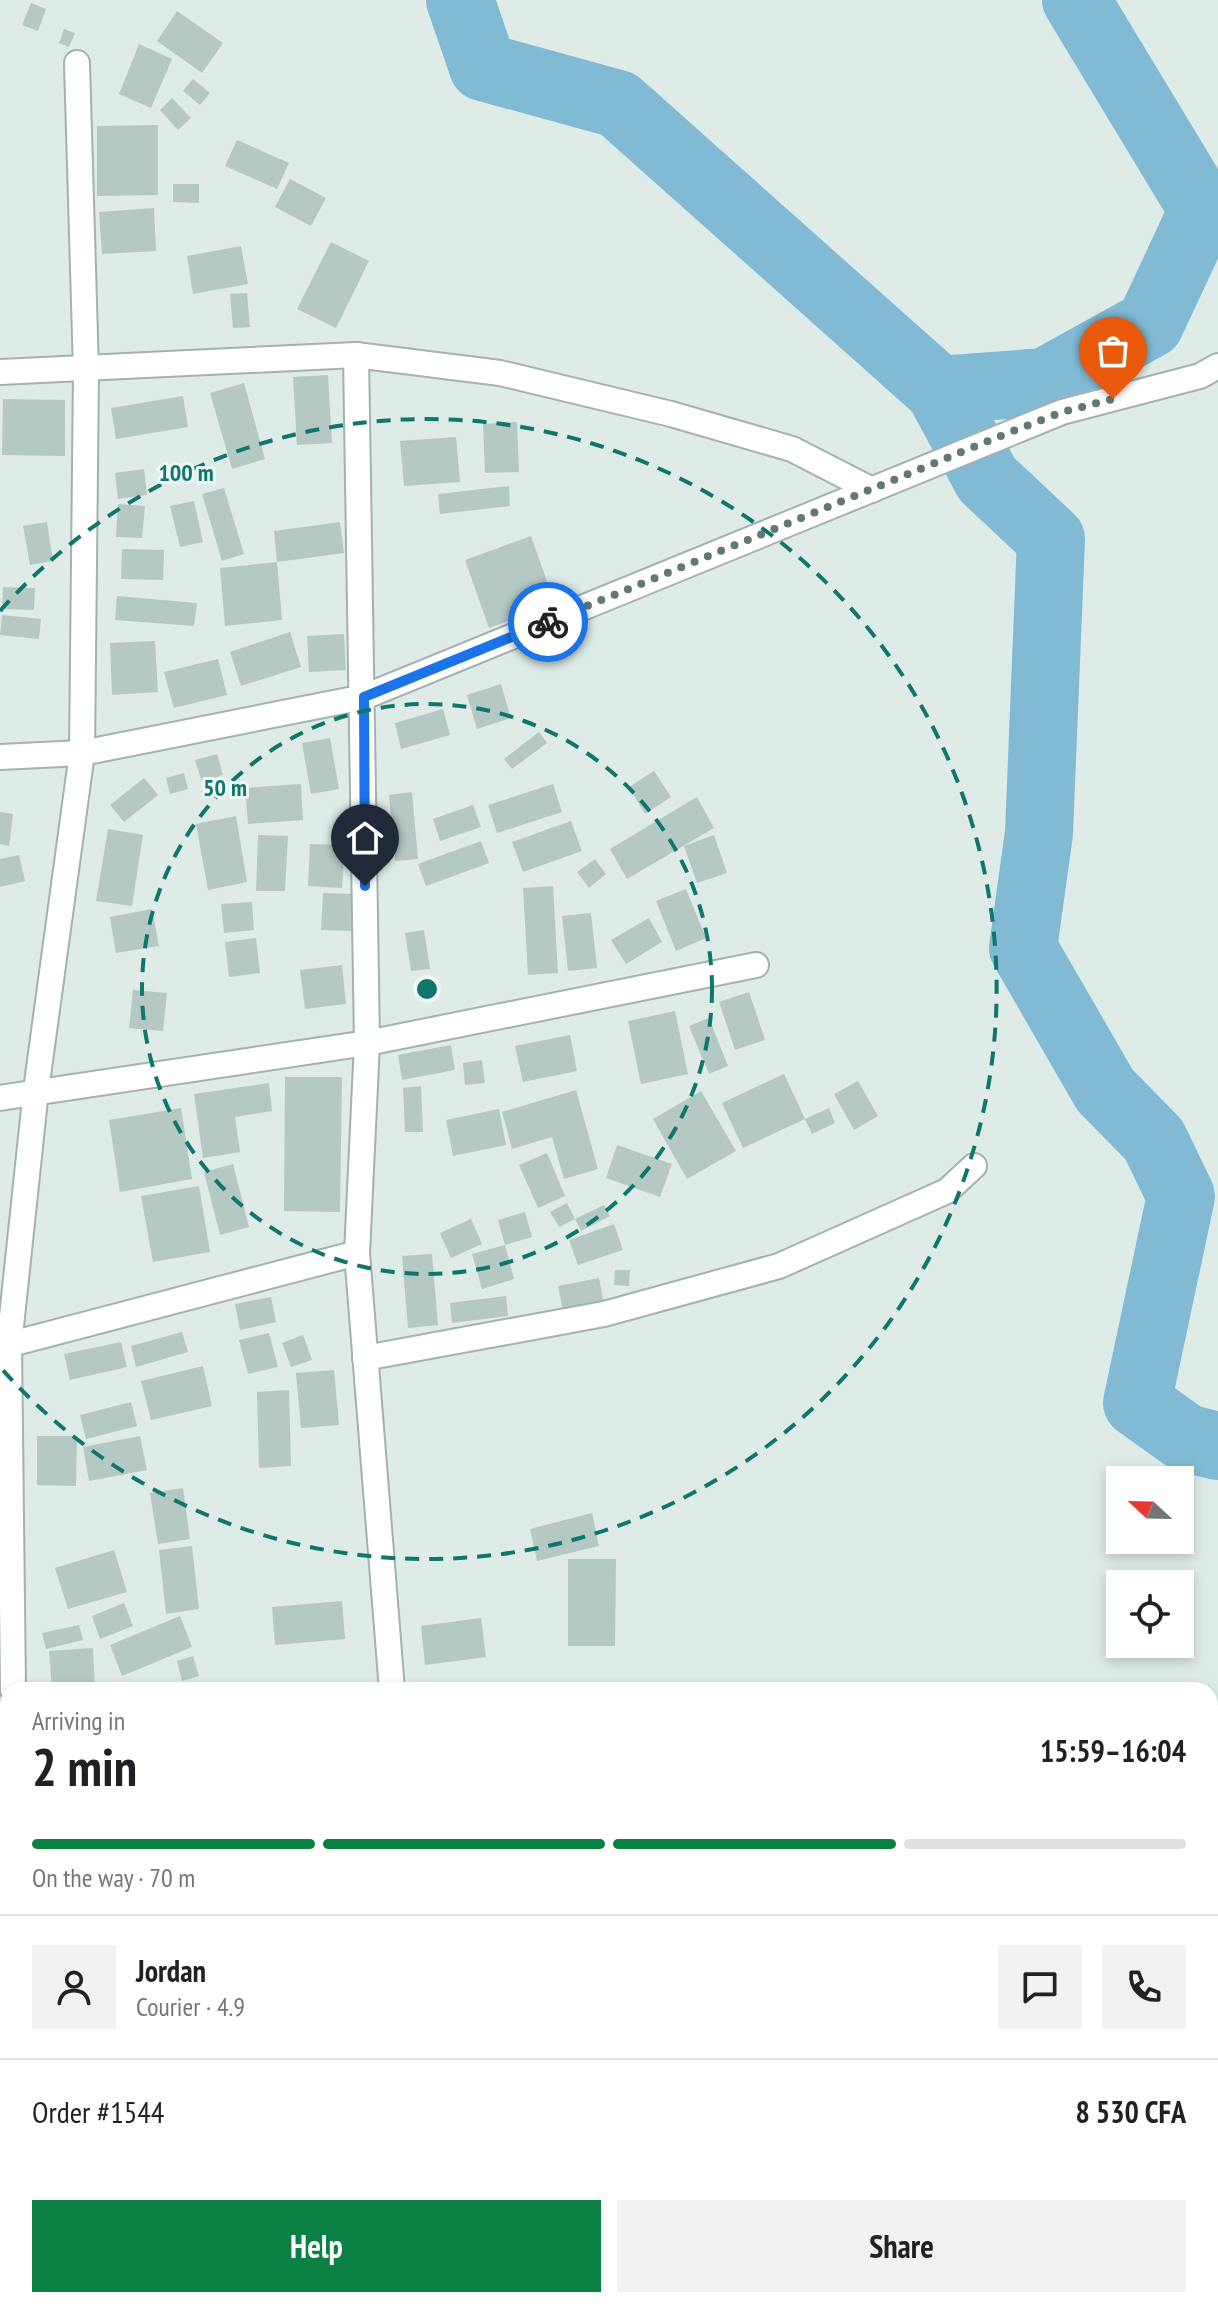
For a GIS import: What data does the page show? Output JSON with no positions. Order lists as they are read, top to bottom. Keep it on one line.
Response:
{"north":"left","page":{"heading":["2 min","Arriving in","15:59–16:04"],"panel":["Jordan","Courier · 4.9","Order #1544","8 530 CFA"],"bar":"On the way · 70 m","buttons":["Help","Share"]},"rings":["100 m","50 m"]}
